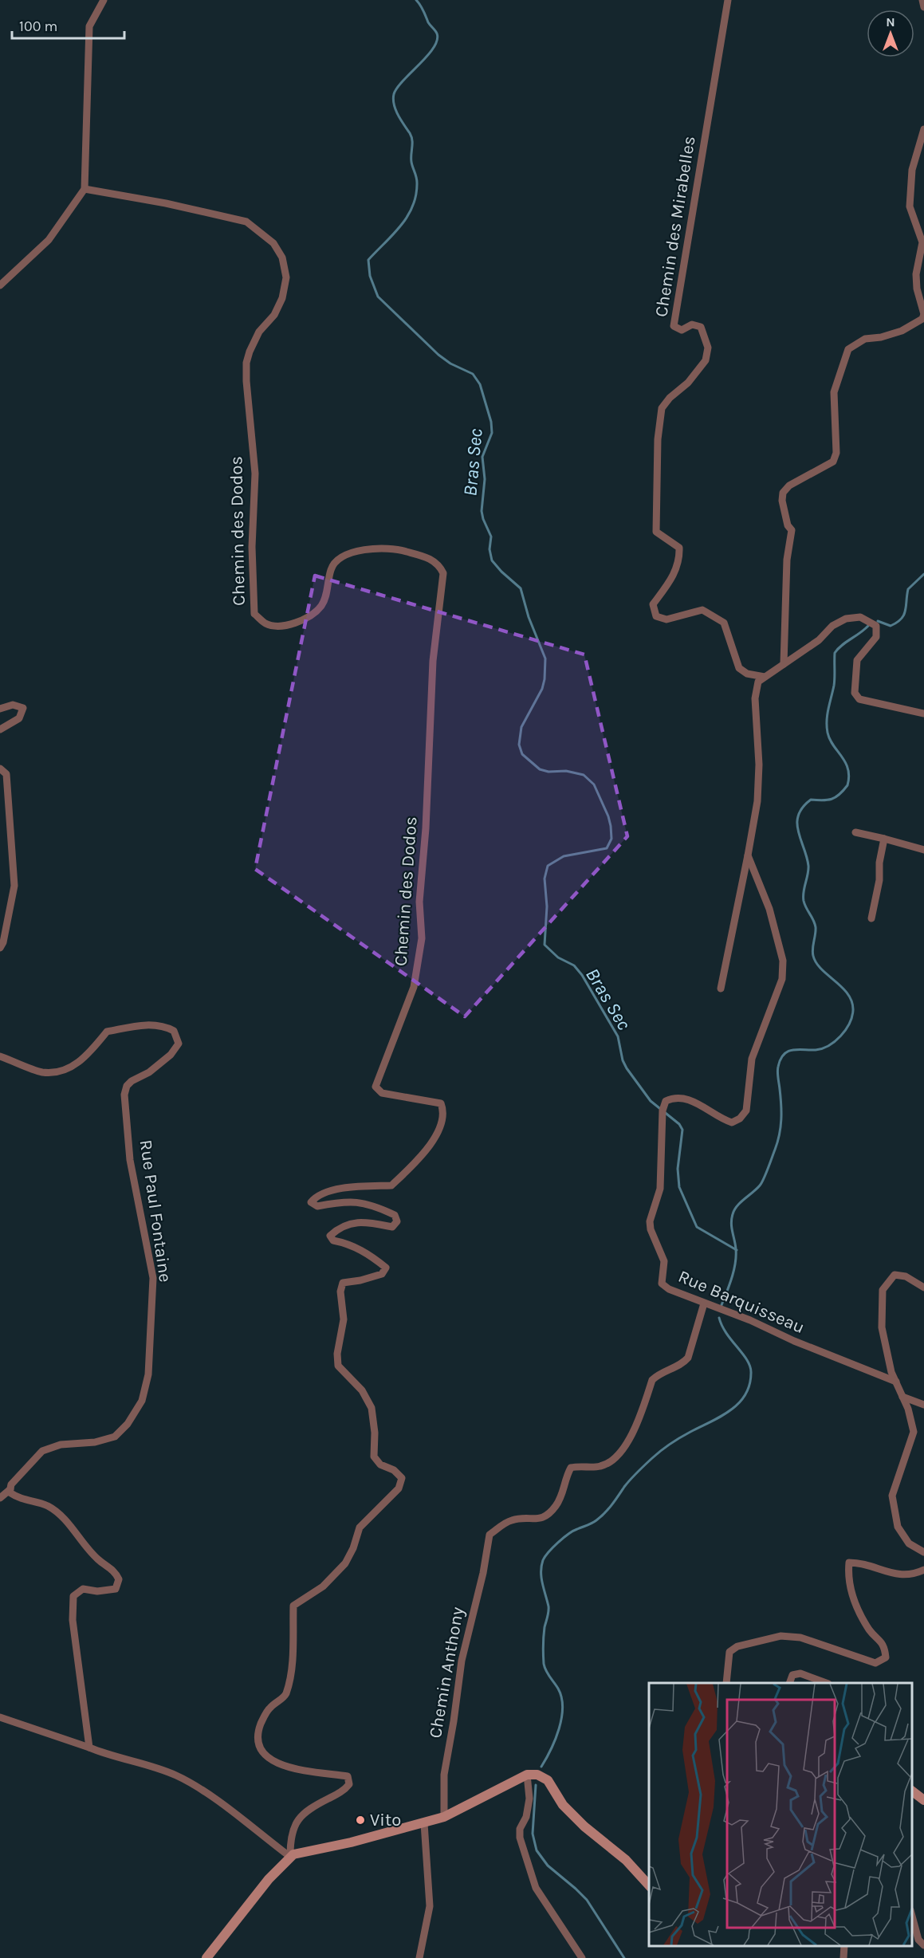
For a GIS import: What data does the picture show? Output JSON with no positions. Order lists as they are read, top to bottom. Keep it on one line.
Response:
{"streets":{"street":["Chemin des Mirabelles","Chemin des Dodos","Rue Paul Fontaine","Rue Barquisseau","Chemin Anthony"]},"crossings":[["Rue Barquisseau","Chemin Anthony"]],"water":["Bras Sec"],"places":["Vito"],"scale_bar":"100 m","north":"top"}
